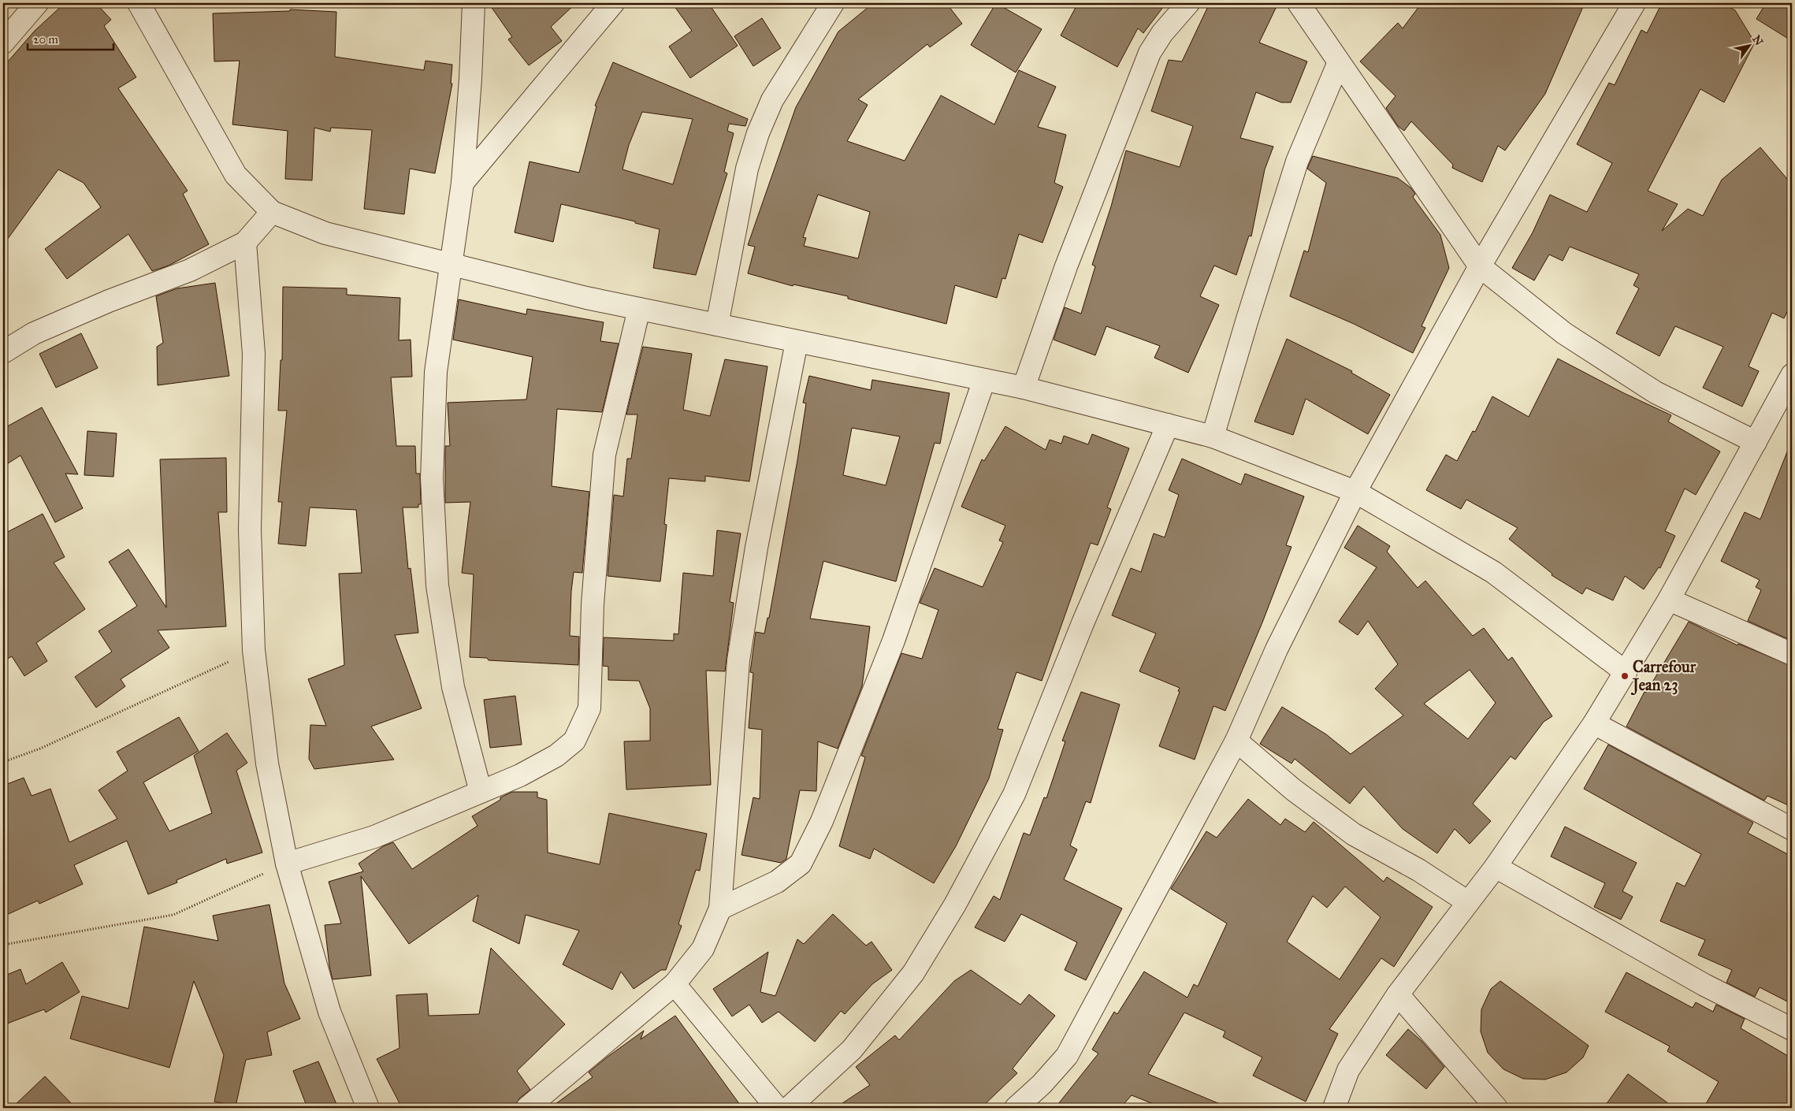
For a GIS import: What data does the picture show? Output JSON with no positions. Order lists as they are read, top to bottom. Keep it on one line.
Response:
{"places":["Carrefour Jean 23"],"scale_bar":"20 m","north":"top right"}
